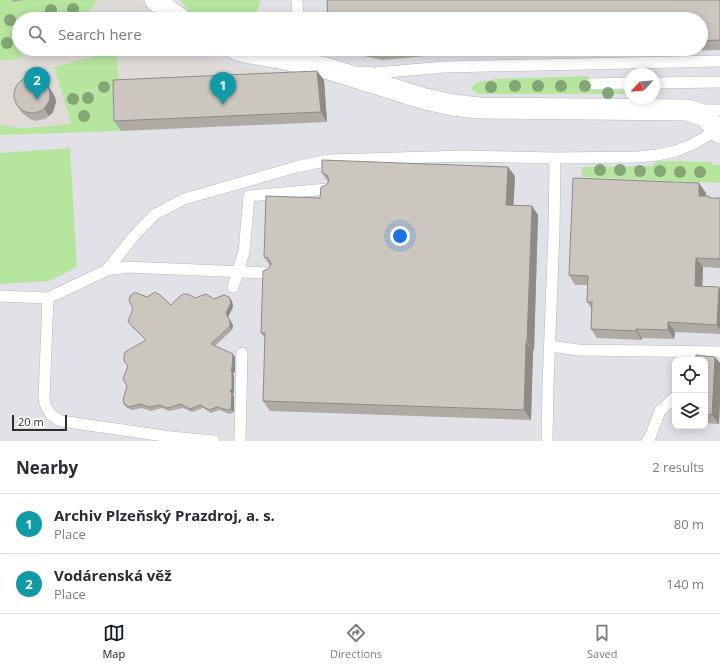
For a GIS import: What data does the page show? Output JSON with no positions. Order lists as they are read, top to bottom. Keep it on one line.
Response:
{"scale_bar":"20 m","north":"bottom left","page":{"search":"Search here","pins":["2","1"],"scale":"20 m","heading":["Nearby","2 results"],"list":[{"mark":"1","name":"Archiv Plzeňský Prazdroj, a. s.","note":"Place","value":"80 m"},{"mark":"2","name":"Vodárenská věž","note":"Place","value":"140 m"}],"nav":["Map","Directions","Saved"]}}
